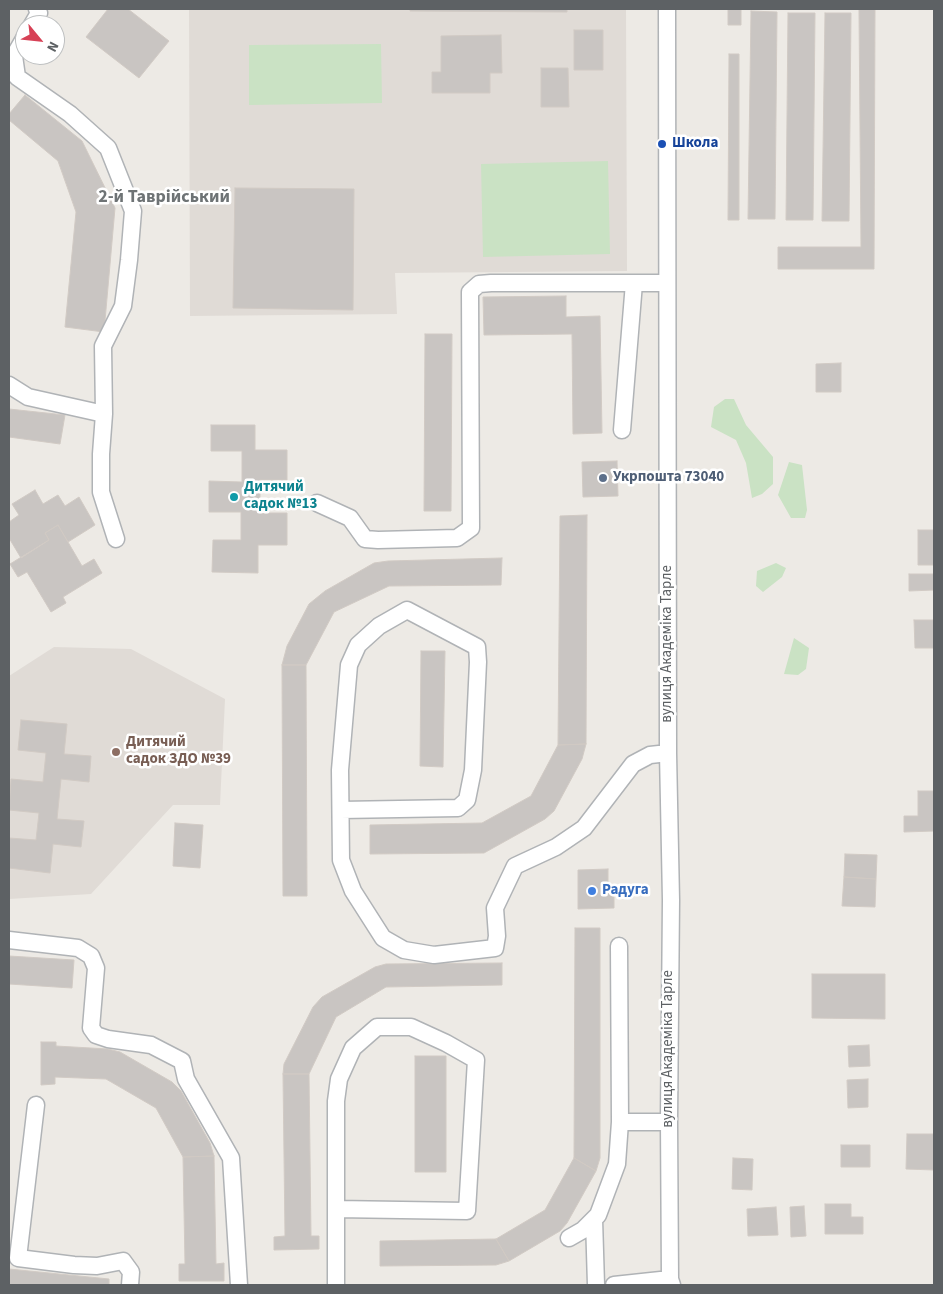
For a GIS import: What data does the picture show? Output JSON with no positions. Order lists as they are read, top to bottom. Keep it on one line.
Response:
{"streets":{"street":["вулиця Академіка Тарле"]},"districts":["2-й Таврійський"],"places":["Школа","Укрпошта 73040","Дитячий садок №13","Дитячий садок ЗДО №39","Радуга"],"north":"bottom right"}
